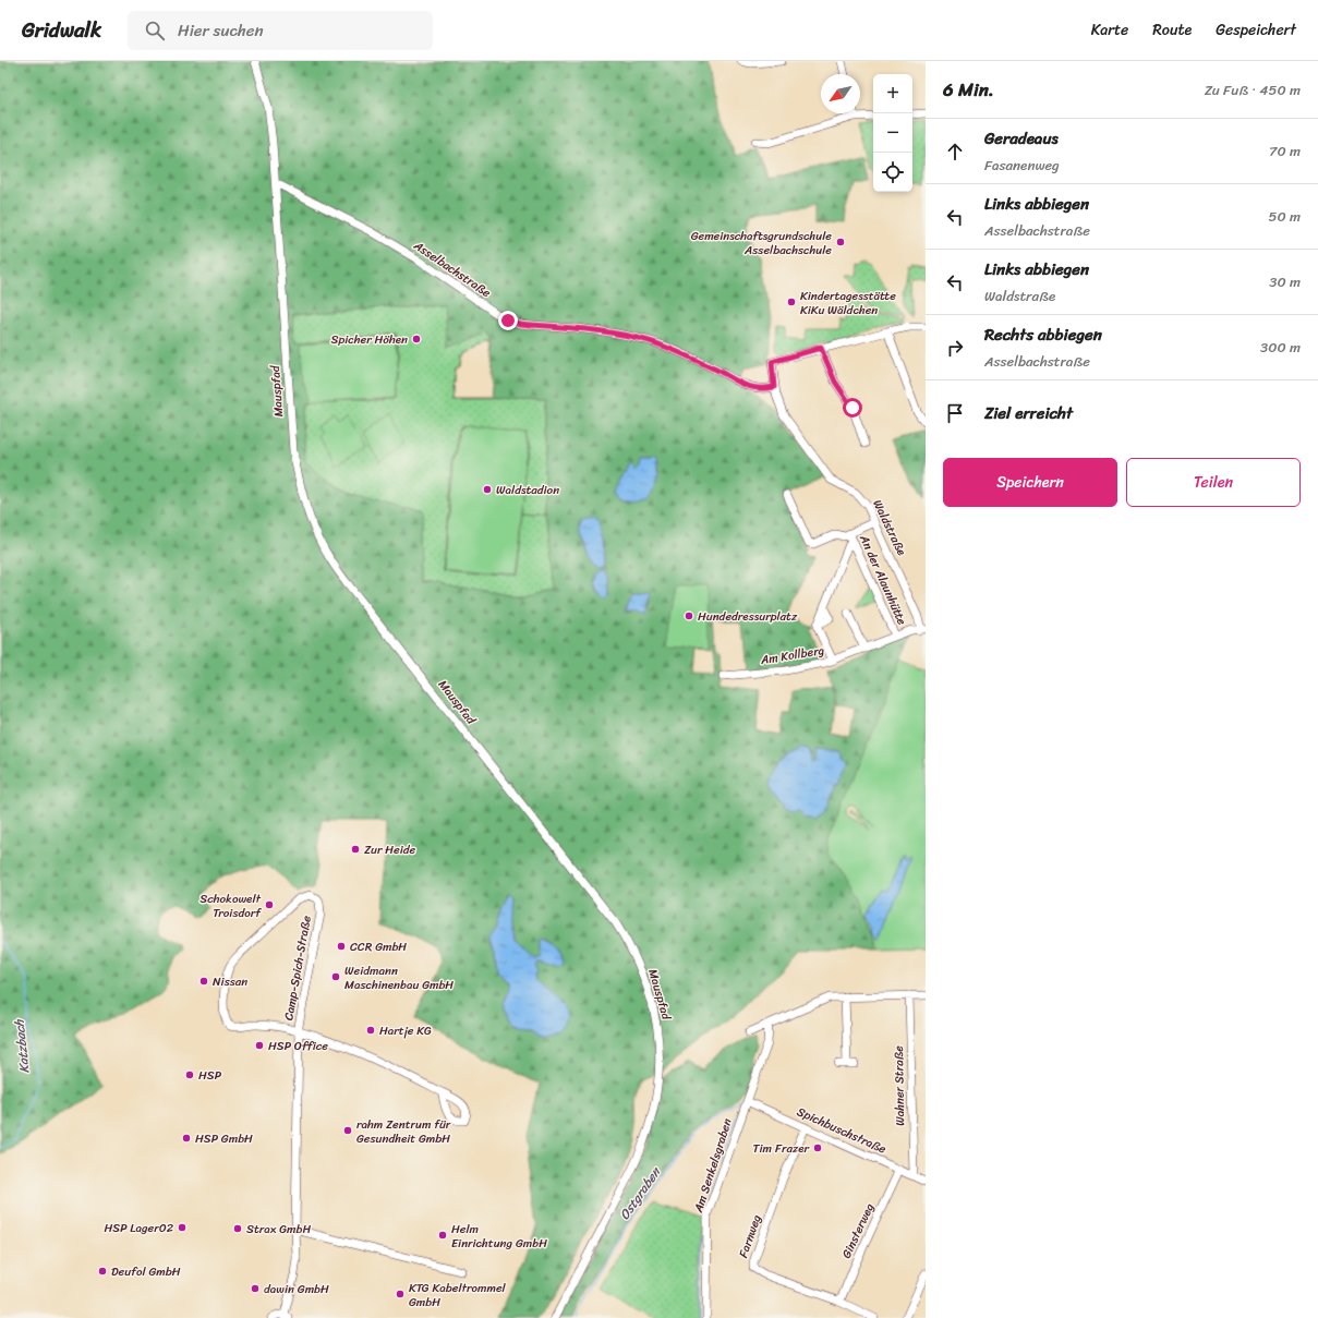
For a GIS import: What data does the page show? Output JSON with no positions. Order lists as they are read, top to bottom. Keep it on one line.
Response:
{"streets":{"street":["Asselbachstraße","Mauspfad","Waldstraße","An der Alaunhütte","Am Kollberg","Camp-Spich-Straße","Wahner Straße","Spichbuschstraße","Am Senkelsgraben","Ginsterweg","Farnweg"]},"crossings":[["Asselbachstraße","Mauspfad"],["Asselbachstraße","Waldstraße"],["Waldstraße","Am Kollberg"],["An der Alaunhütte","Am Kollberg"],["Wahner Straße","Spichbuschstraße"],["Spichbuschstraße","Am Senkelsgraben"],["Spichbuschstraße","Ginsterweg"],["Spichbuschstraße","Farnweg"],["Ginsterweg","Farnweg"]],"water":["Katzbach","Ostgraben"],"places":["Gemeinschaftsgrundschule Asselbachschule","Kindertagesstätte KiKu Wäldchen","Spicher Höhen","Waldstadion","Hundedressurplatz","Zur Heide","Schokowelt Troisdorf","CCR GmbH","Weidmann Maschinenbau GmbH","Nissan","Hartje KG","HSP Office","HSP","rahm Zentrum für Gesundheit GmbH","HSP GmbH","Tim Frazer","HSP Lager02","Strax GmbH","Helm Einrichtung GmbH","Deufol GmbH","dawin GmbH","KTG Kabeltrommel GmbH"],"north":"bottom left","page":{"header":"Gridwalk","search":"Hier suchen","nav":["Karte","Route","Gespeichert"],"heading":["6 Min.","Zu Fuß · 450 m"],"map_buttons":["+","−"],"list":[["Geradeaus","Fasanenweg","70 m"],["Links abbiegen","Asselbachstraße","50 m"],["Links abbiegen","Waldstraße","30 m"],["Rechts abbiegen","Asselbachstraße","300 m"],"Ziel erreicht"],"buttons":["Speichern","Teilen"]}}
